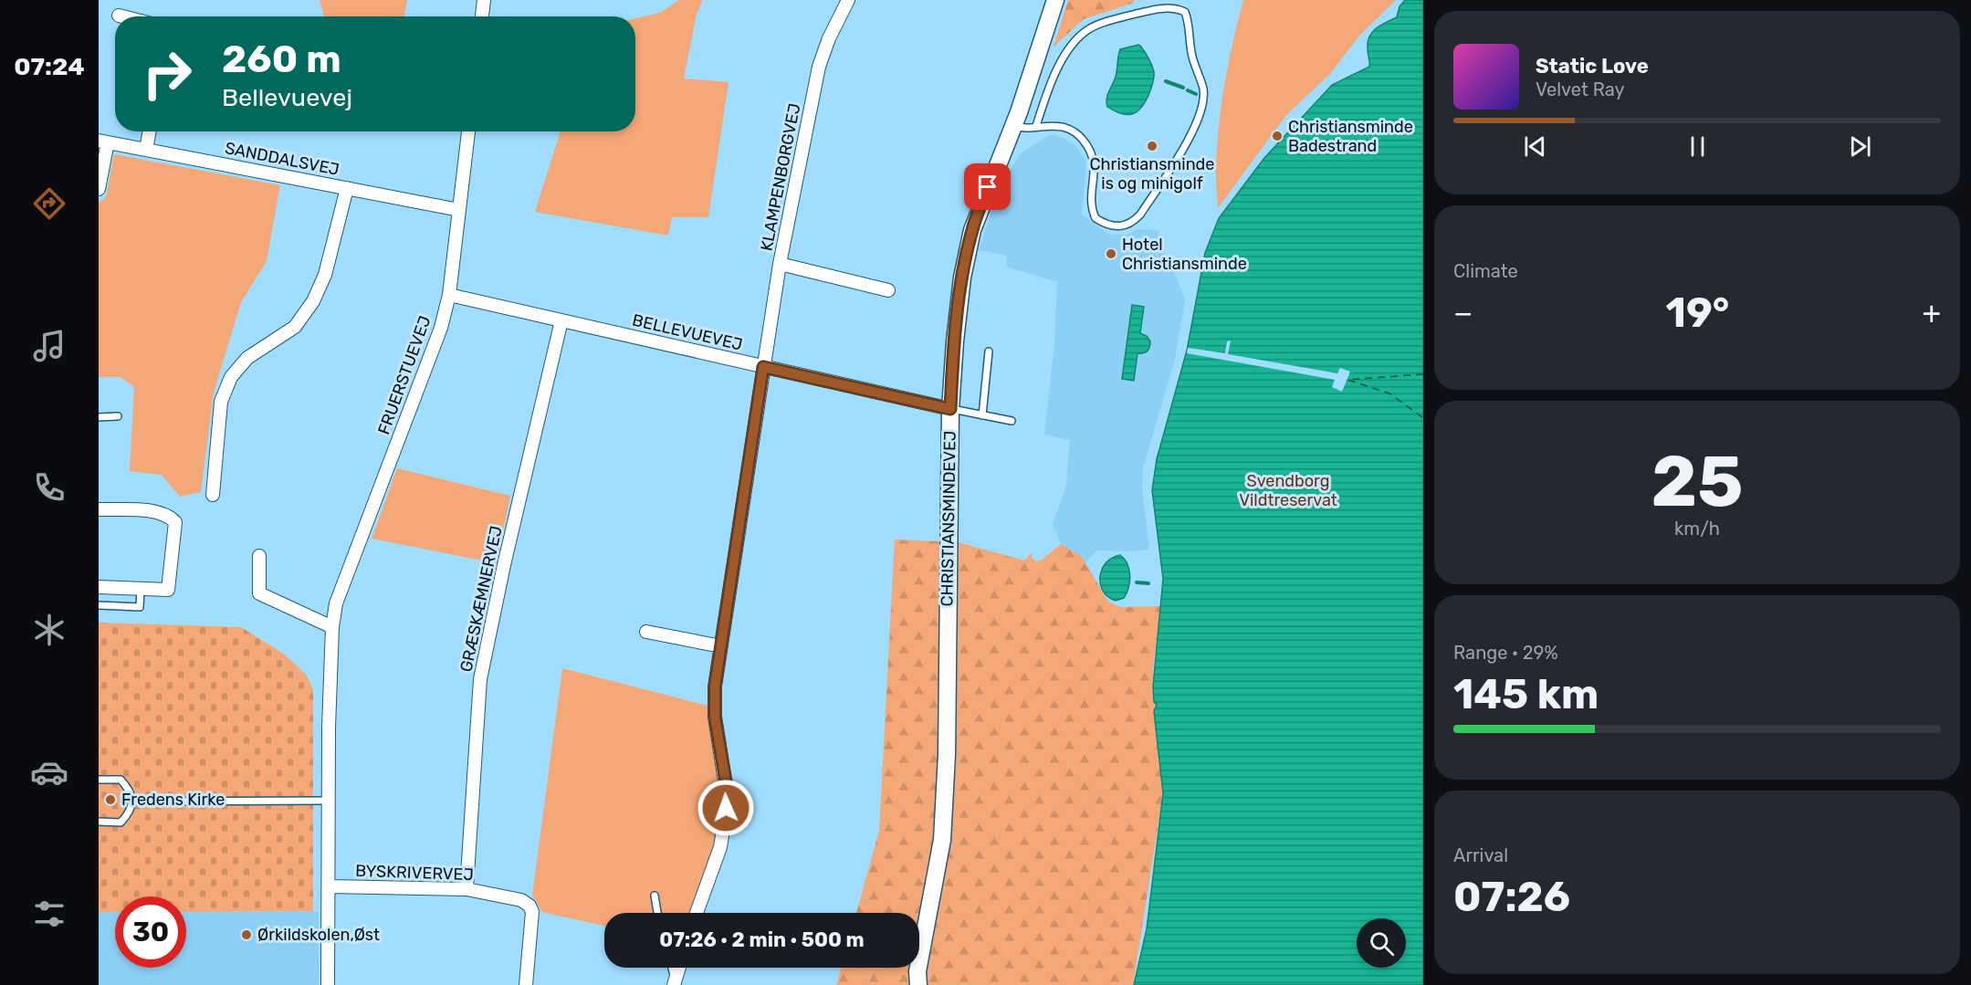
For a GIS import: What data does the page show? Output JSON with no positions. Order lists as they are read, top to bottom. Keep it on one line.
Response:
{"streets":{"street":["SANDDALSVEJ","KLAMPENBORGVEJ","BELLEVUEVEJ","FRUERSTUEVEJ","CHRISTIANSMINDEVEJ","GRÆSKÆMNERVEJ","BYSKRIVERVEJ"]},"crossings":[["SANDDALSVEJ","FRUERSTUEVEJ"],["KLAMPENBORGVEJ","BELLEVUEVEJ"],["BELLEVUEVEJ","FRUERSTUEVEJ"],["BELLEVUEVEJ","CHRISTIANSMINDEVEJ"],["BELLEVUEVEJ","GRÆSKÆMNERVEJ"],["FRUERSTUEVEJ","BYSKRIVERVEJ"],["GRÆSKÆMNERVEJ","BYSKRIVERVEJ"]],"parks":["Svendborg Vildtreservat"],"places":["Christiansminde Badestrand","Christiansminde is og minigolf","Hotel Christiansminde","Fredens Kirke","Ørkildskolen,Øst"],"page":{"tabs":"07:24","turn":["260 m","Bellevuevej"],"song":["Static Love","Velvet Ray"],"tile":["Climate",["25","km/h"],["Range · 29%","145 km"],["Arrival","07:26"]],"heat":["−","19°","+"],"limit":"30","trip":"07:26 · 2 min · 500 m"}}
